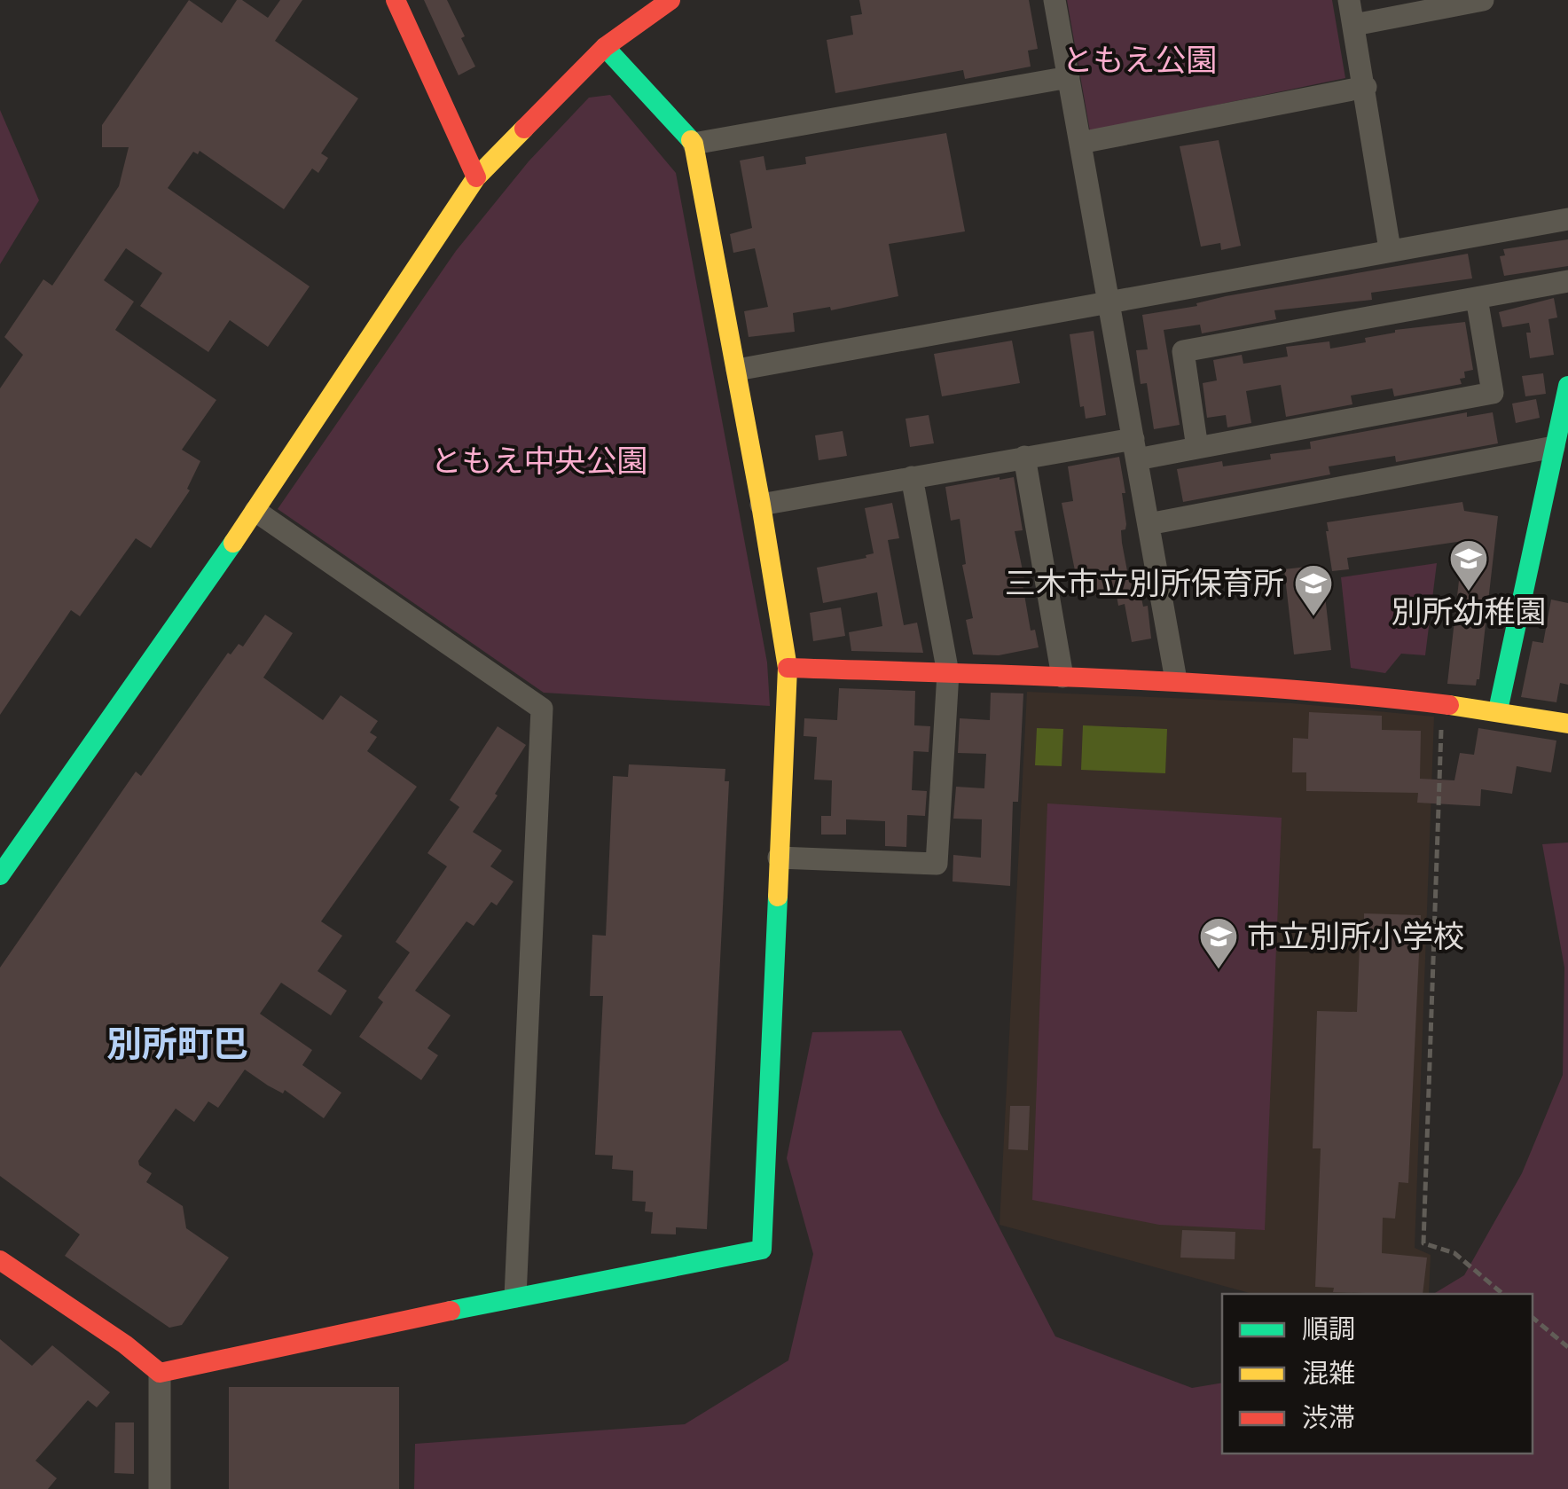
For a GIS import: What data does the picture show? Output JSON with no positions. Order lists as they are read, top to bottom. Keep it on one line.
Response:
{"districts":["別所町巴"],"parks":["ともえ公園","ともえ中央公園"],"places":{"school or university":["別所幼稚園","三木市立別所保育所","市立別所小学校"]},"legend":["順調","混雑","渋滞"]}
